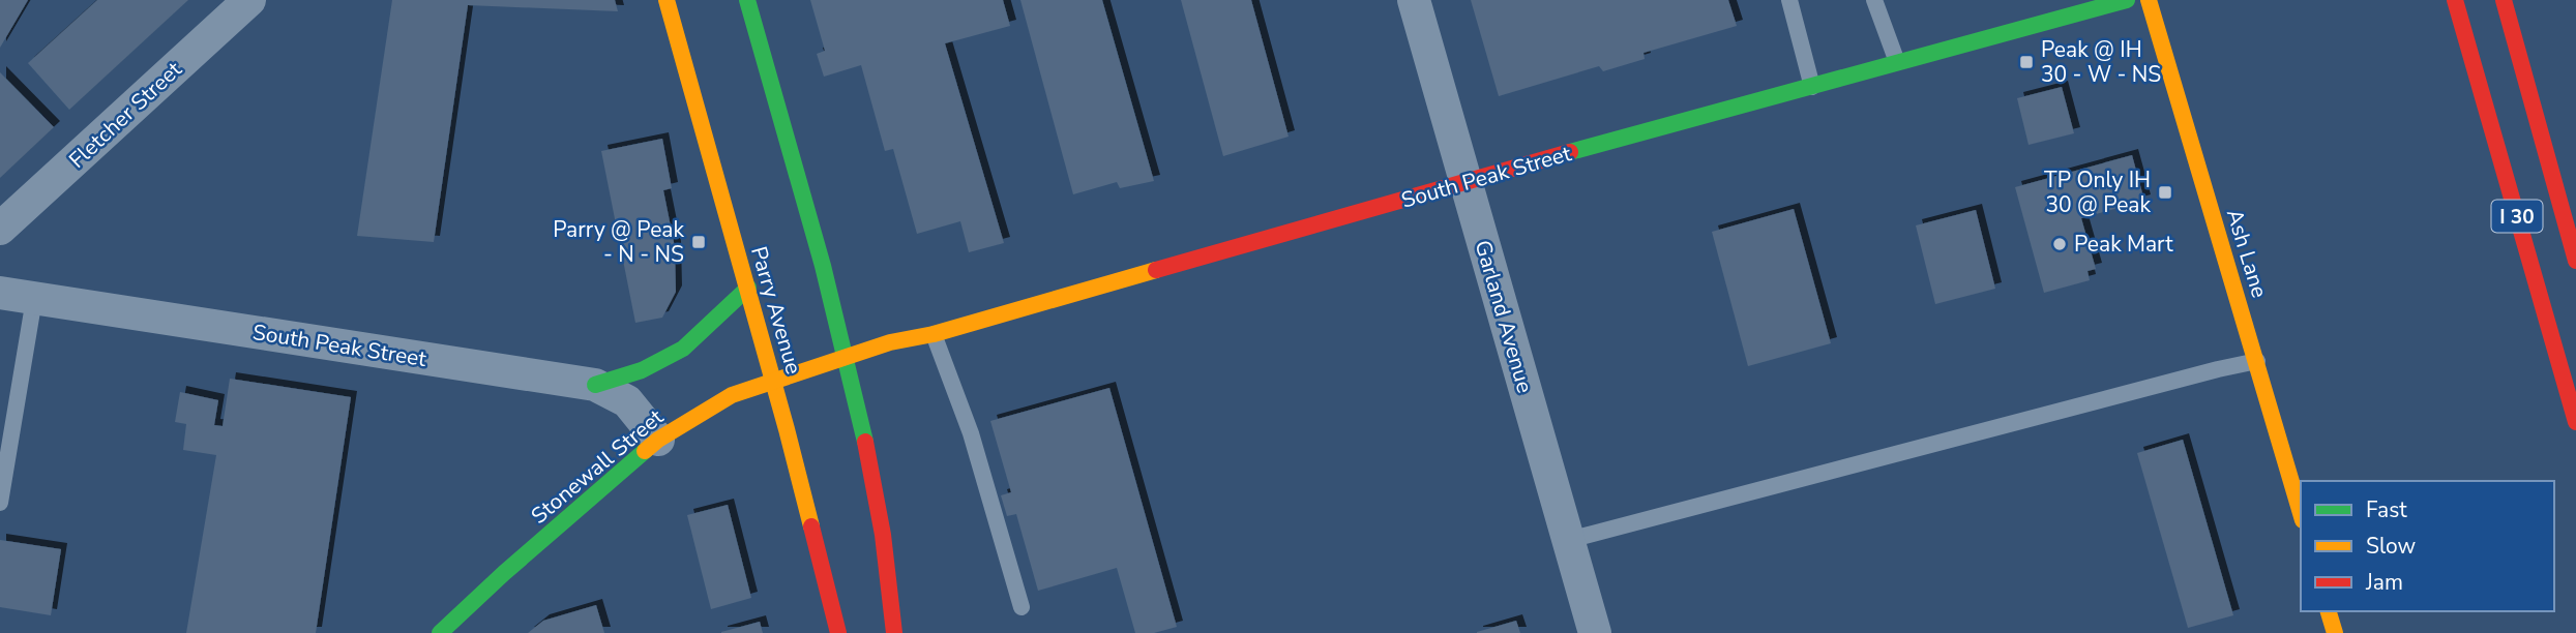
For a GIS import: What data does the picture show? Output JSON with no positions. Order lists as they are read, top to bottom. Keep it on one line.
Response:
{"streets":{"main road":["South Peak Street","I 30","Ash Lane","Parry Avenue","Stonewall Street"],"street":["Fletcher Street","Garland Avenue"]},"crossings":[["South Peak Street","Garland Avenue"],["South Peak Street","Stonewall Street"],["Parry Avenue","Stonewall Street"]],"places":{"transit":["Peak @ IH 30 - W - NS","TP Only IH 30 @ Peak","Parry @ Peak - N - NS"],"other":["Peak Mart"]},"legend":["Fast","Slow","Jam"]}
